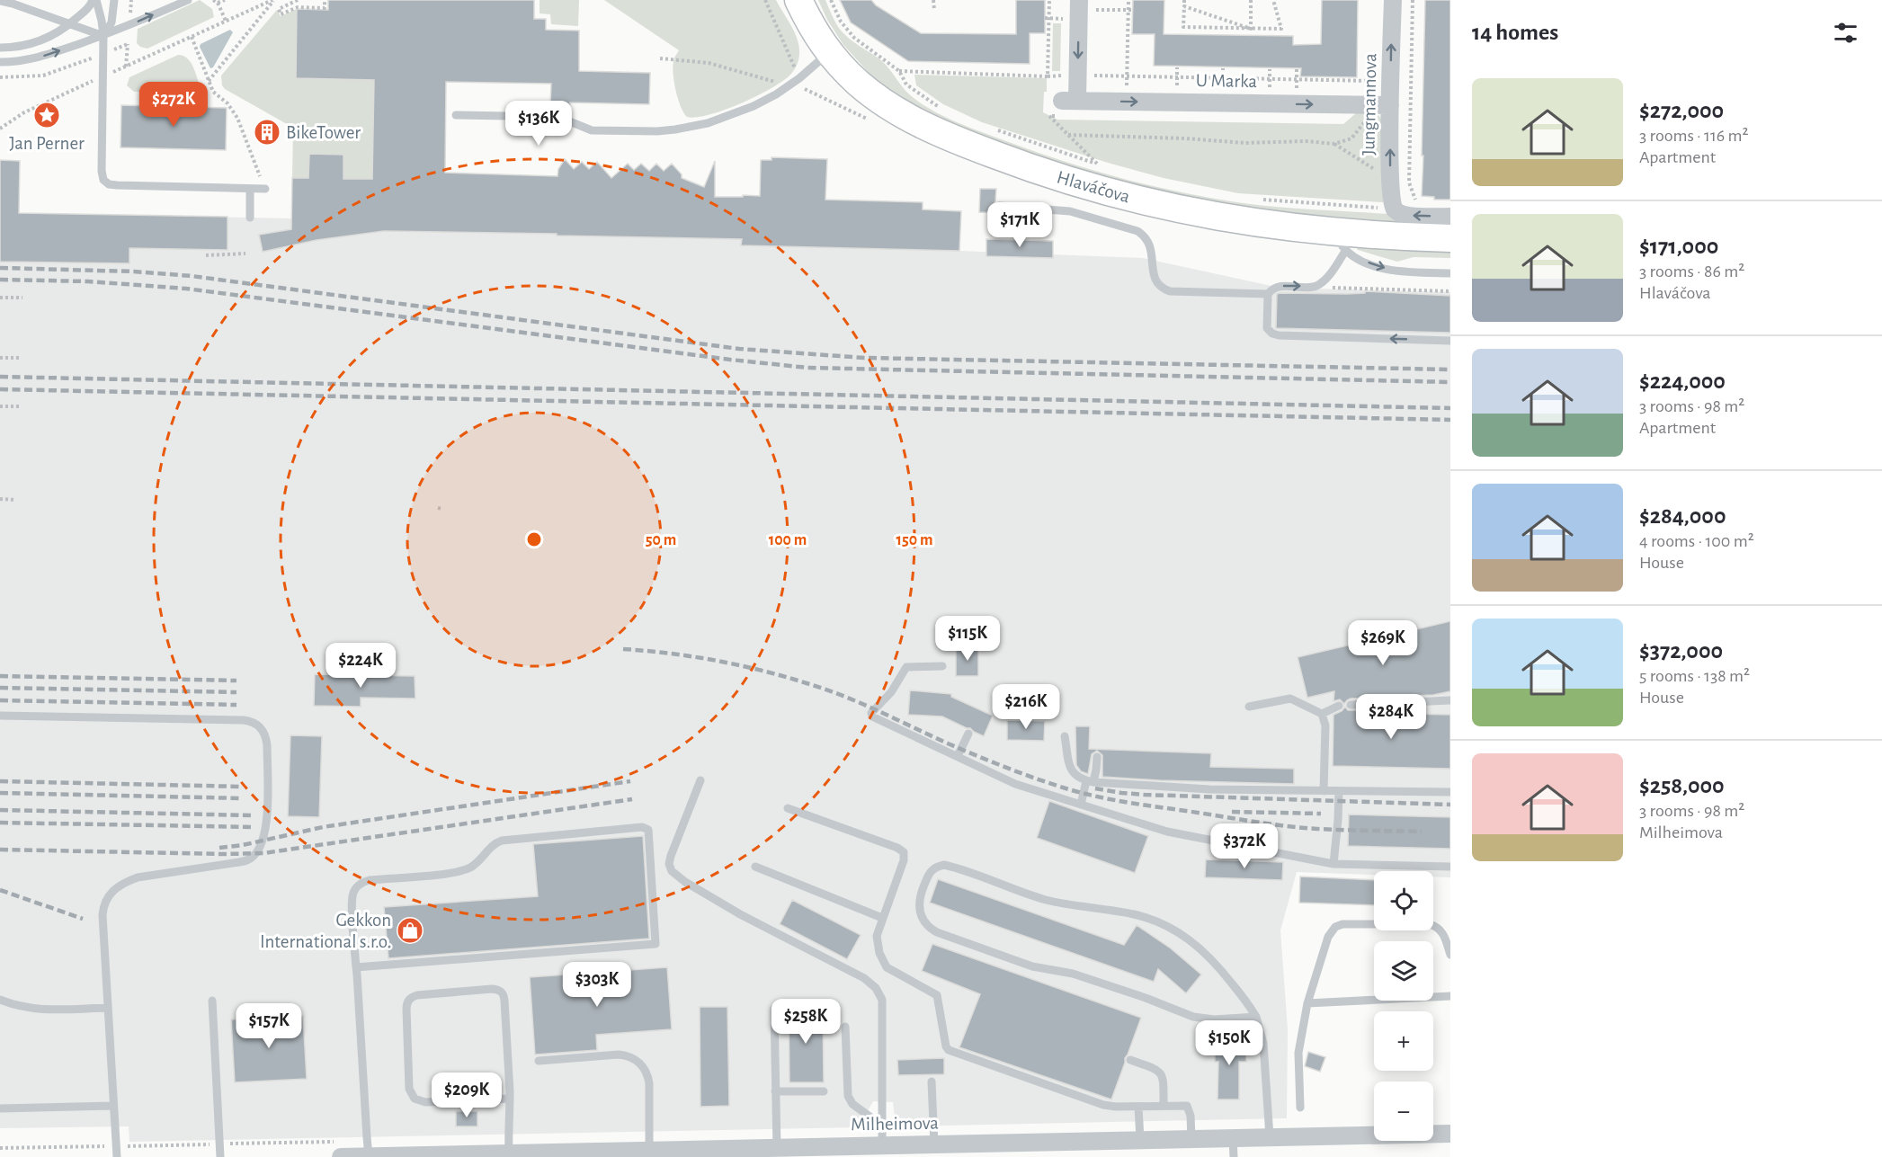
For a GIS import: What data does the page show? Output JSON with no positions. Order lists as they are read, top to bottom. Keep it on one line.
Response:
{"streets":{"main road":["Hlaváčova"],"street":["U Marka","Jungmannova","Milheimova"]},"crossings":[["U Marka","Jungmannova"]],"one_way":["U Marka","Jungmannova"],"places":{"place":["Jan Perner"],"building":["BikeTower"],"shop":["Gekkon International s.r.o."]},"page":{"heading":"14 homes","list":[{"name":"$272,000","note":"3 rooms · 116 m² · Apartment"},{"name":"$171,000","note":"3 rooms · 86 m² · Hlaváčova"},{"name":"$224,000","note":"3 rooms · 98 m² · Apartment"},{"name":"$284,000","note":"4 rooms · 100 m² · House"},{"name":"$372,000","note":"5 rooms · 138 m² · House"},{"name":"$258,000","note":"3 rooms · 98 m² · Milheimova"}],"price":["$272K","$136K","$171K","$115K","$269K","$224K","$216K","$284K","$372K","$303K","$258K","$157K","$150K","$209K"],"map_buttons":["+","−"]},"rings":["50 m","100 m","150 m"]}
